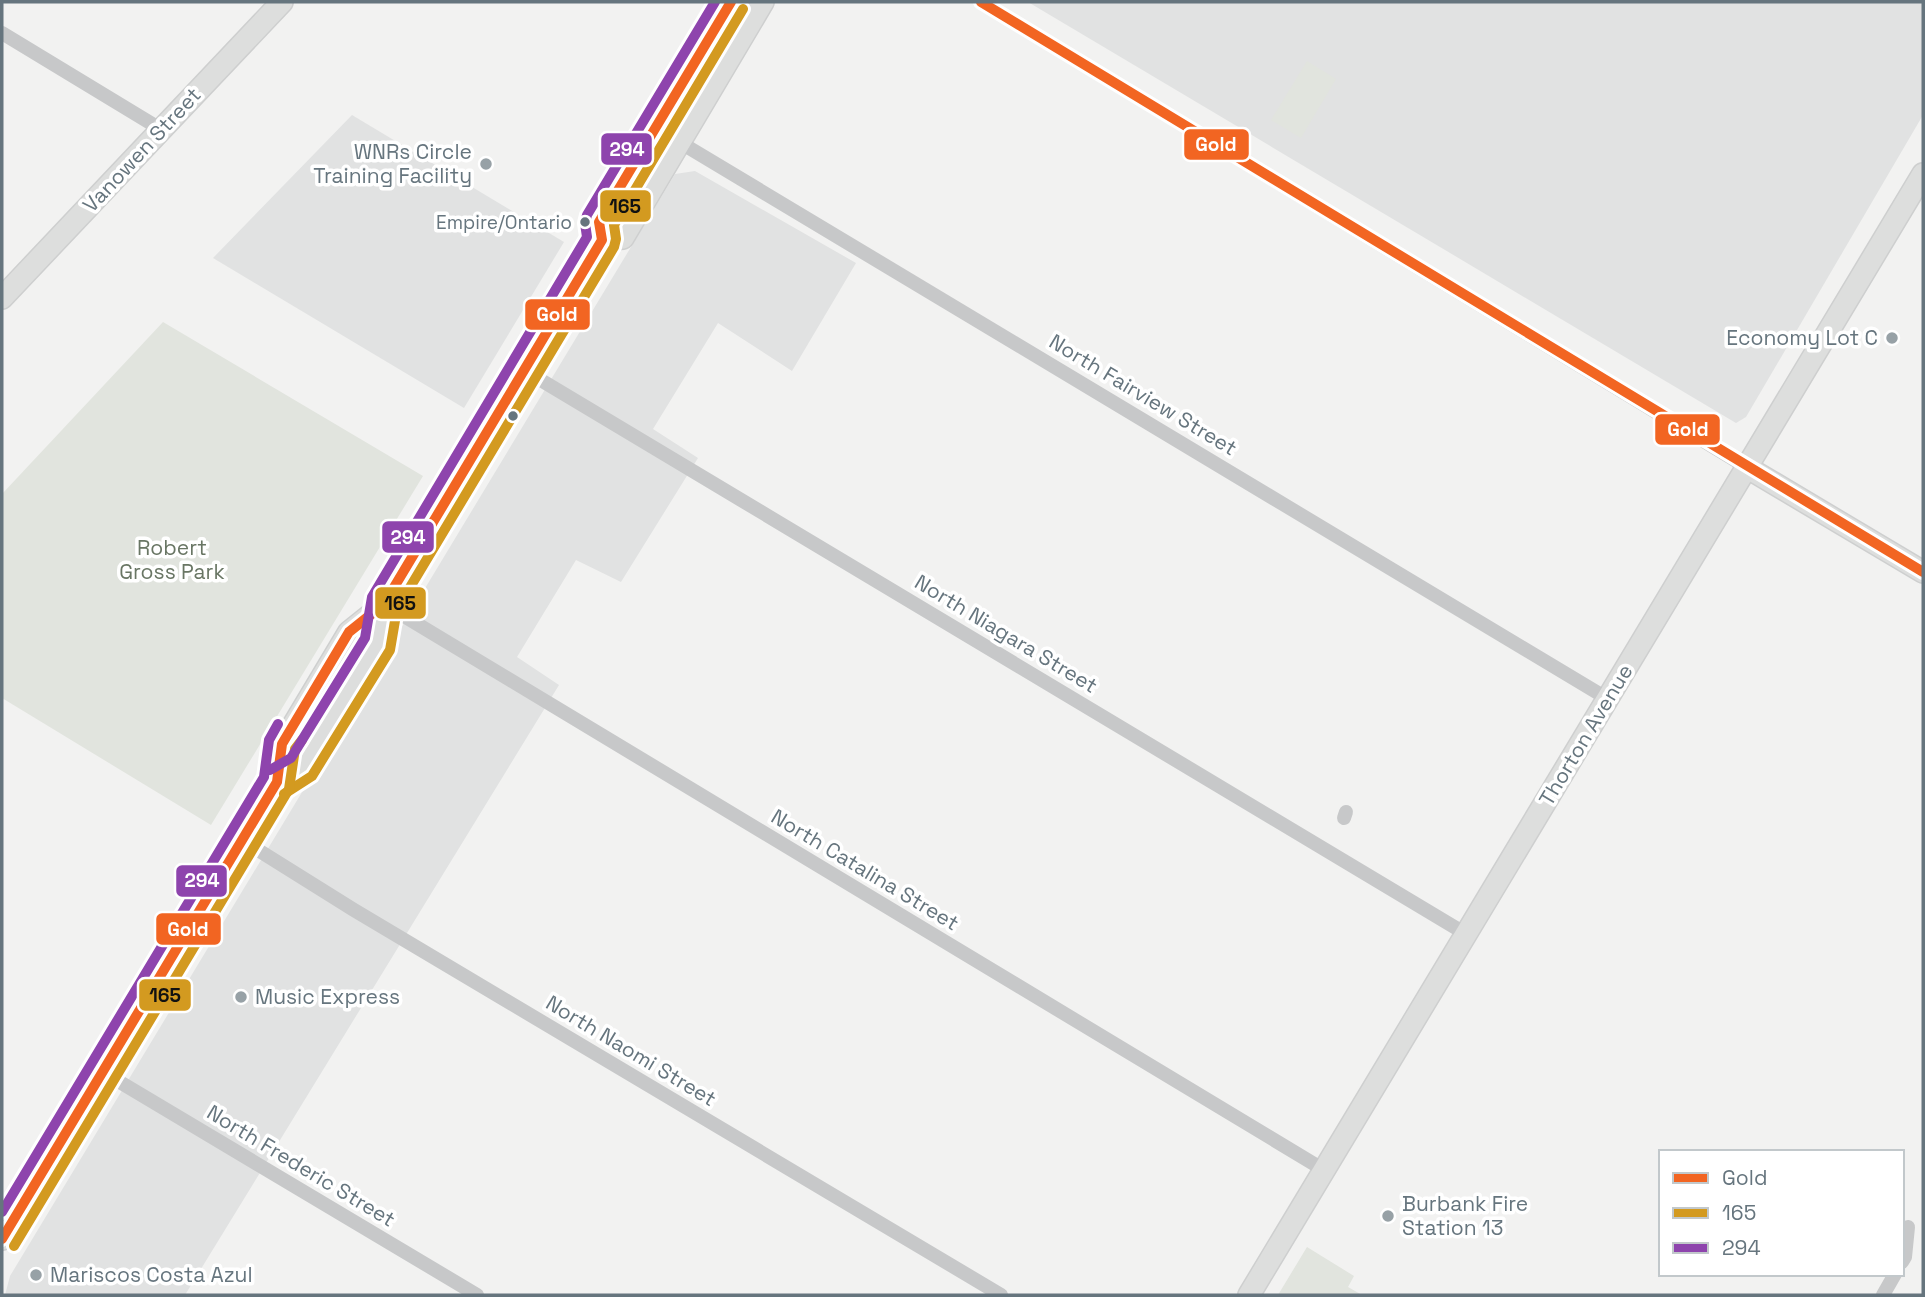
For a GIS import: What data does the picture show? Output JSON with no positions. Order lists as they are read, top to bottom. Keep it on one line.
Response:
{"streets":{"main road":["Vanowen Street","Thorton Avenue"],"street":["North Fairview Street","North Niagara Street","North Catalina Street","North Naomi Street","North Frederic Street"]},"crossings":[["North Fairview Street","Thorton Avenue"],["North Niagara Street","Thorton Avenue"],["Thorton Avenue","North Catalina Street"]],"parks":["Robert Gross Park"],"places":["WNRs Circle Training Facility","Empire/Ontario","Economy Lot C","Music Express","Burbank Fire Station 13","Mariscos Costa Azul"],"lines":["transit line Gold","transit line 294","transit line 165"],"legend":["Gold","165","294"]}
